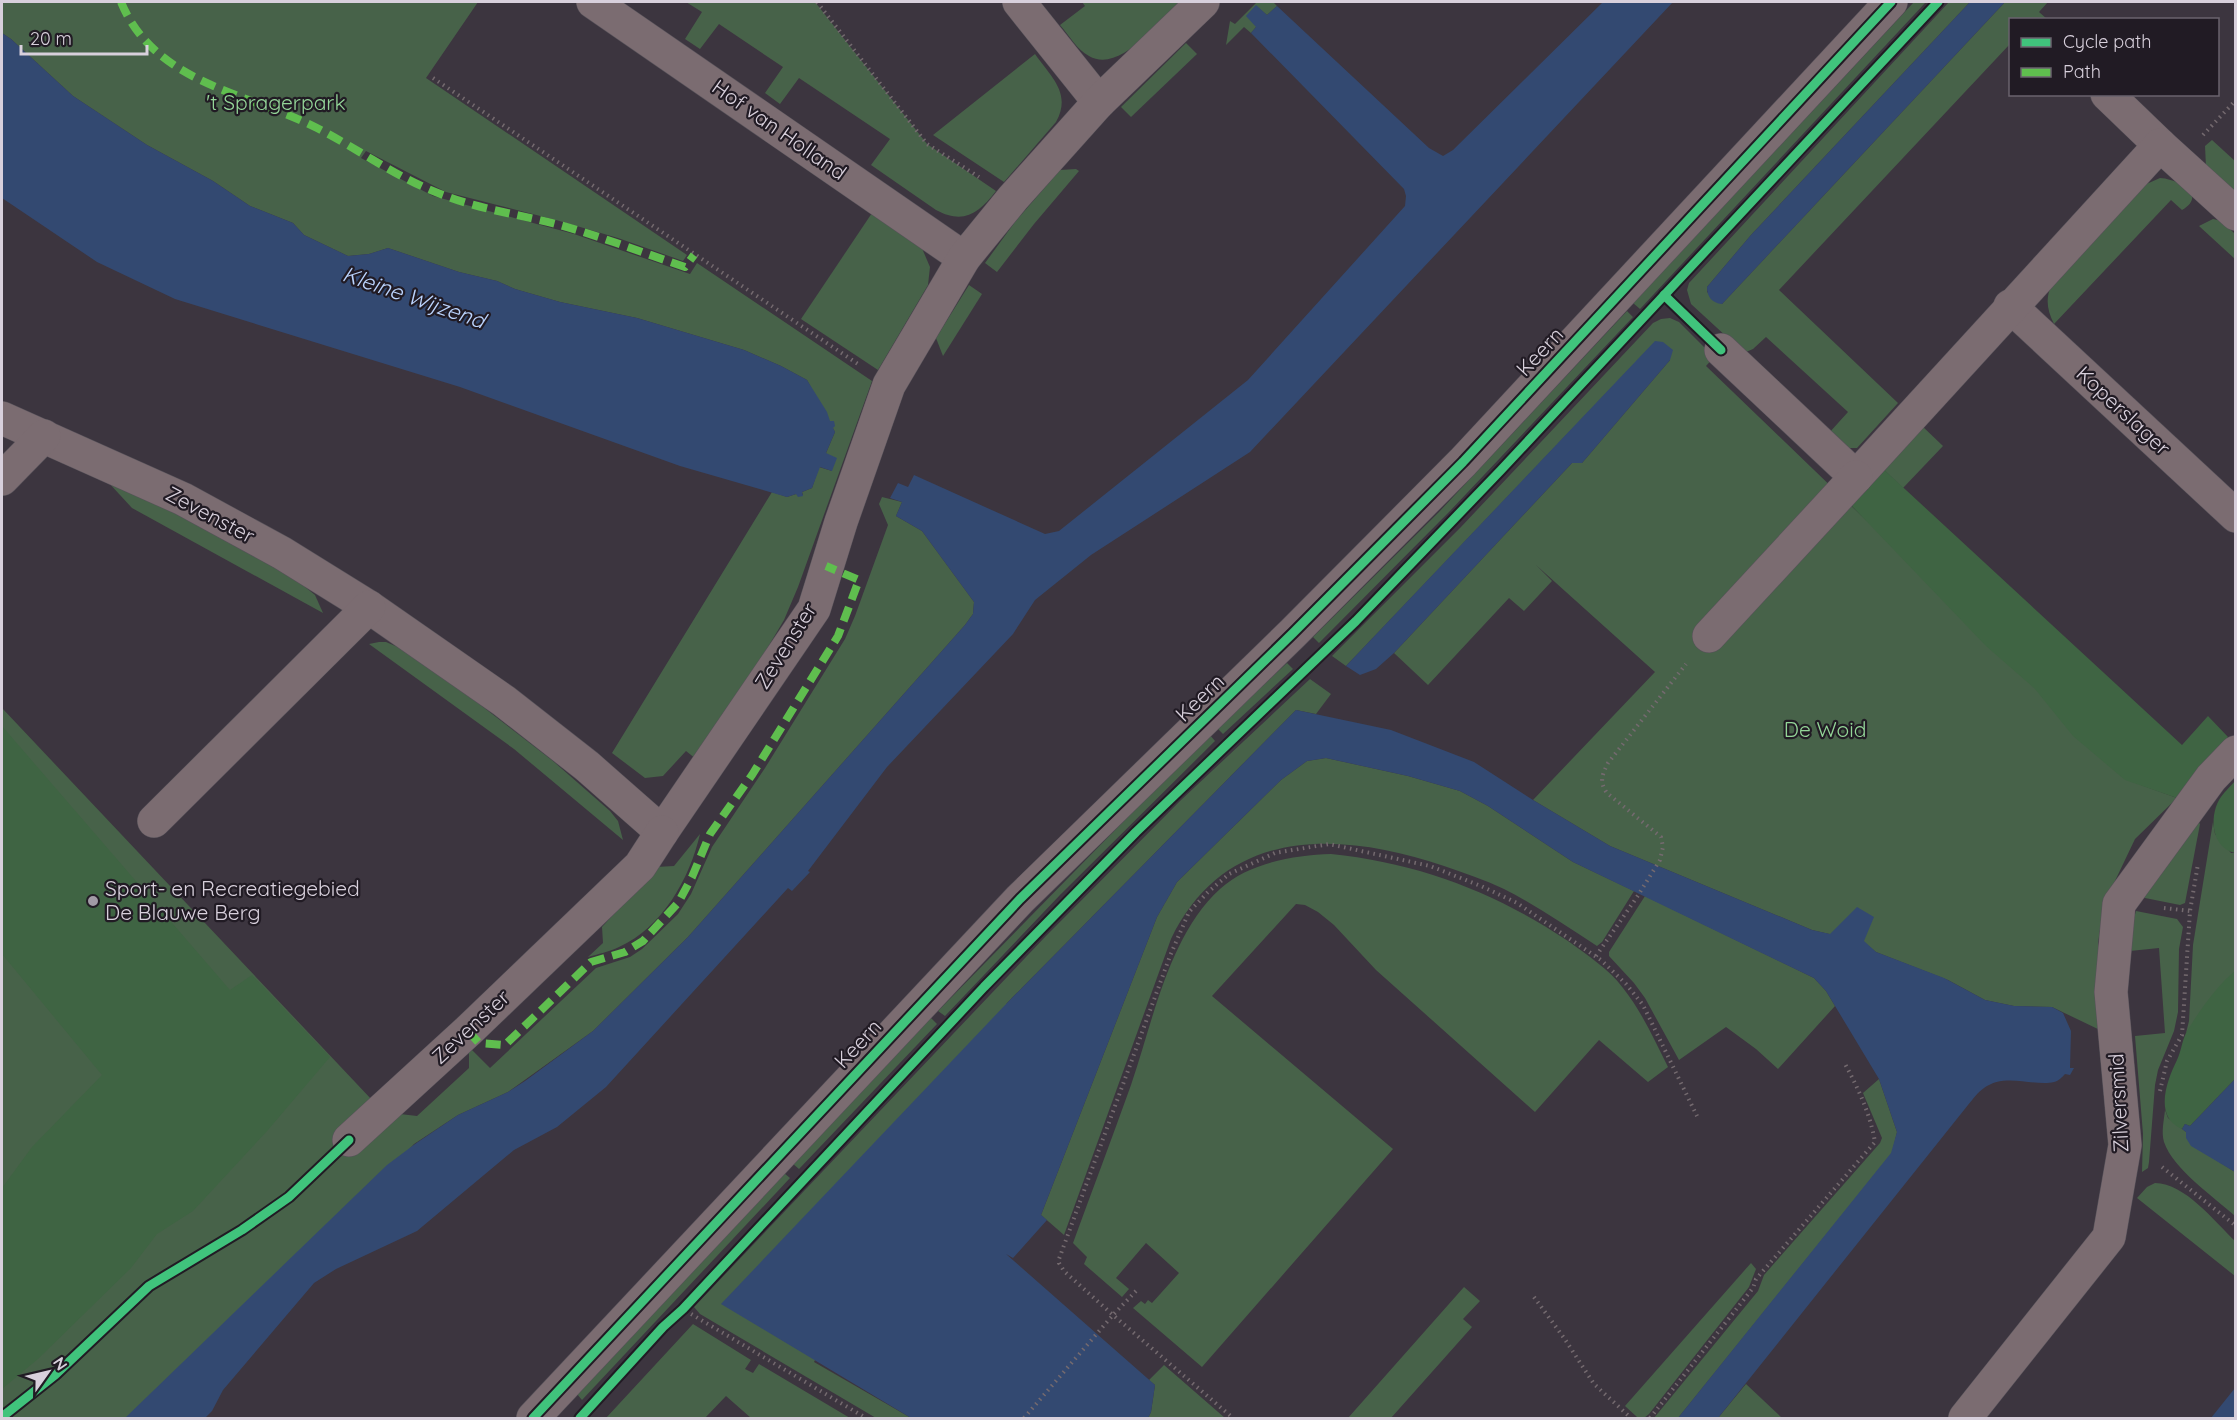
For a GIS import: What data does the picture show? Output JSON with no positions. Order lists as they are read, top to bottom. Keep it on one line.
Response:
{"streets":{"street":["Hof van Holland","Keern","Koperslager","Zevenster","Zilversmid"]},"water":["Kleine Wijzend"],"parks":["'t Spragerpark","De Woid"],"places":["Sport- en Recreatiegebied De Blauwe Berg"],"legend":["Cycle path","Path"],"scale_bar":"20 m","north":"top right"}
